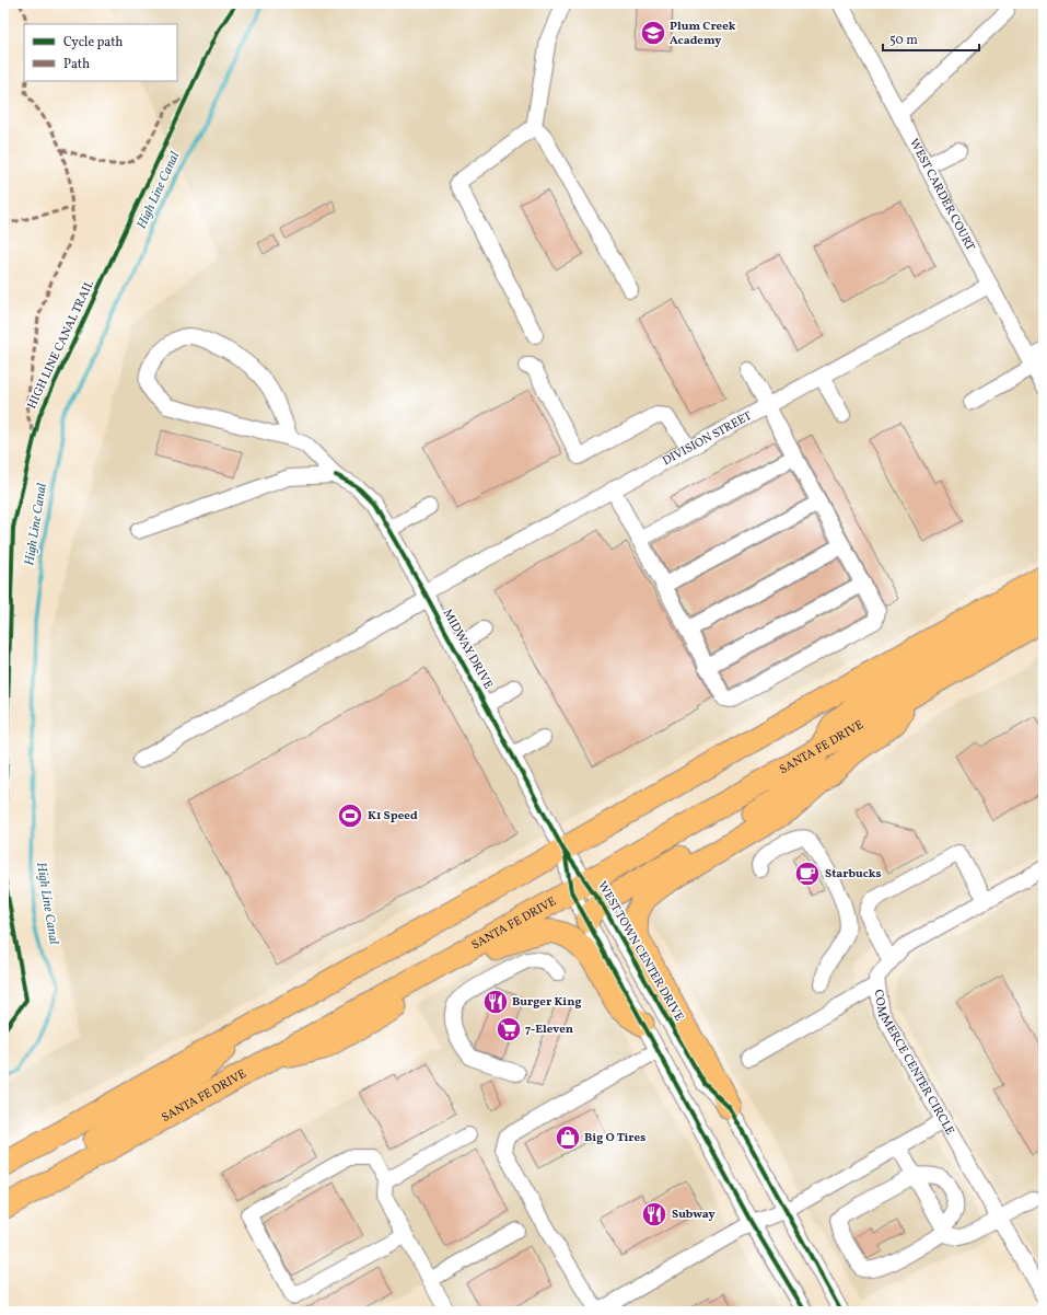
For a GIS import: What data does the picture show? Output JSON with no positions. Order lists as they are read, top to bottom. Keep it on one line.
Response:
{"streets":{"highway":["SANTA FE DRIVE"],"street":["WEST CARDER COURT","DIVISION STREET","MIDWAY DRIVE","WEST TOWN CENTER DRIVE","COMMERCE CENTER CIRCLE"],"cycle path":["HIGH LINE CANAL TRAIL"]},"crossings":[["WEST CARDER COURT","DIVISION STREET"],["DIVISION STREET","MIDWAY DRIVE"],["MIDWAY DRIVE","WEST TOWN CENTER DRIVE"],["SANTA FE DRIVE","WEST TOWN CENTER DRIVE"]],"water":["High Line Canal"],"places":{"school or university":["Plum Creek Academy"],"sports":["K1 Speed"],"cafe":["Starbucks"],"restaurant":["Burger King","Subway"],"supermarket":["7-Eleven"],"shop":["Big O Tires"]},"legend":["Cycle path","Path"],"scale_bar":"50 m"}
